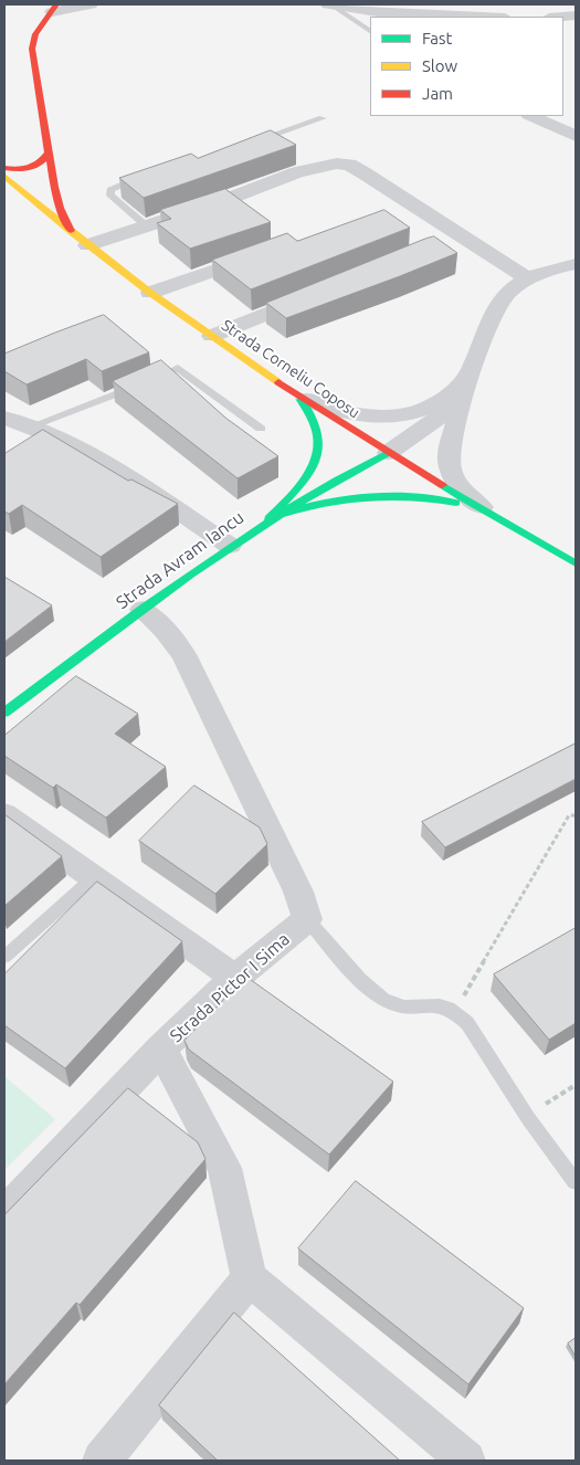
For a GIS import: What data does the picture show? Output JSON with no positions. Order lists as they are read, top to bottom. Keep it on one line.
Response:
{"streets":{"main road":["Strada Corneliu Coposu","Strada Avram Iancu"],"street":["Strada Pictor I Sima"]},"crossings":[["Strada Corneliu Coposu","Strada Avram Iancu"],["Strada Avram Iancu","Strada Pictor I Sima"]],"legend":["Fast","Slow","Jam"]}
